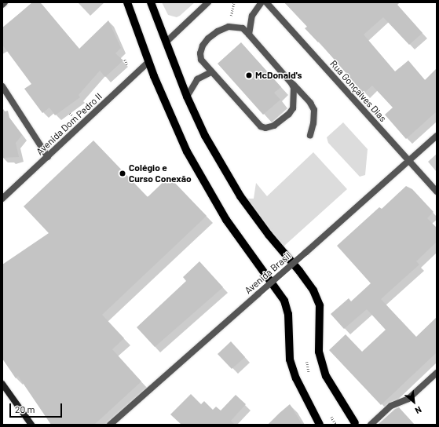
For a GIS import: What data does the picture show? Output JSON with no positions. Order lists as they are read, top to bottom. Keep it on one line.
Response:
{"streets":{"street":["Rua Gonçalves Dias","Avenida Dom Pedro II","Avenida Brasil"]},"crossings":[["Rua Gonçalves Dias","Avenida Brasil"]],"places":["McDonald's","Colégio e Curso Conexão"],"scale_bar":"20 m","north":"bottom right"}
